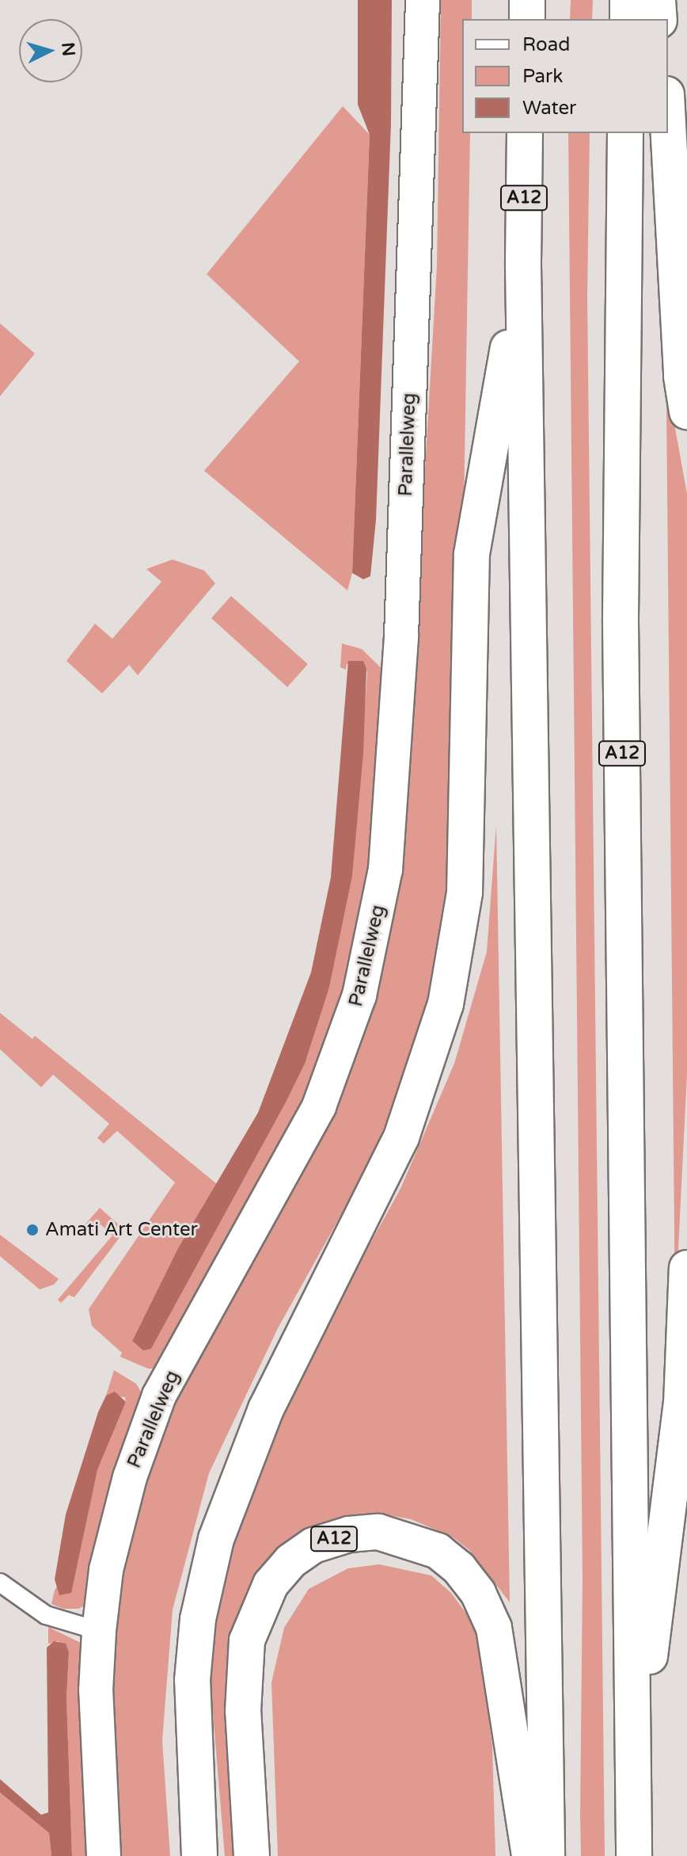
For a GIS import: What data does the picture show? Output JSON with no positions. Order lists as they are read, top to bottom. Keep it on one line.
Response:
{"streets":{"highway":["A12"],"street":["Parallelweg"]},"places":["Amati Art Center"],"legend":["Road","Park","Water"],"north":"right"}
